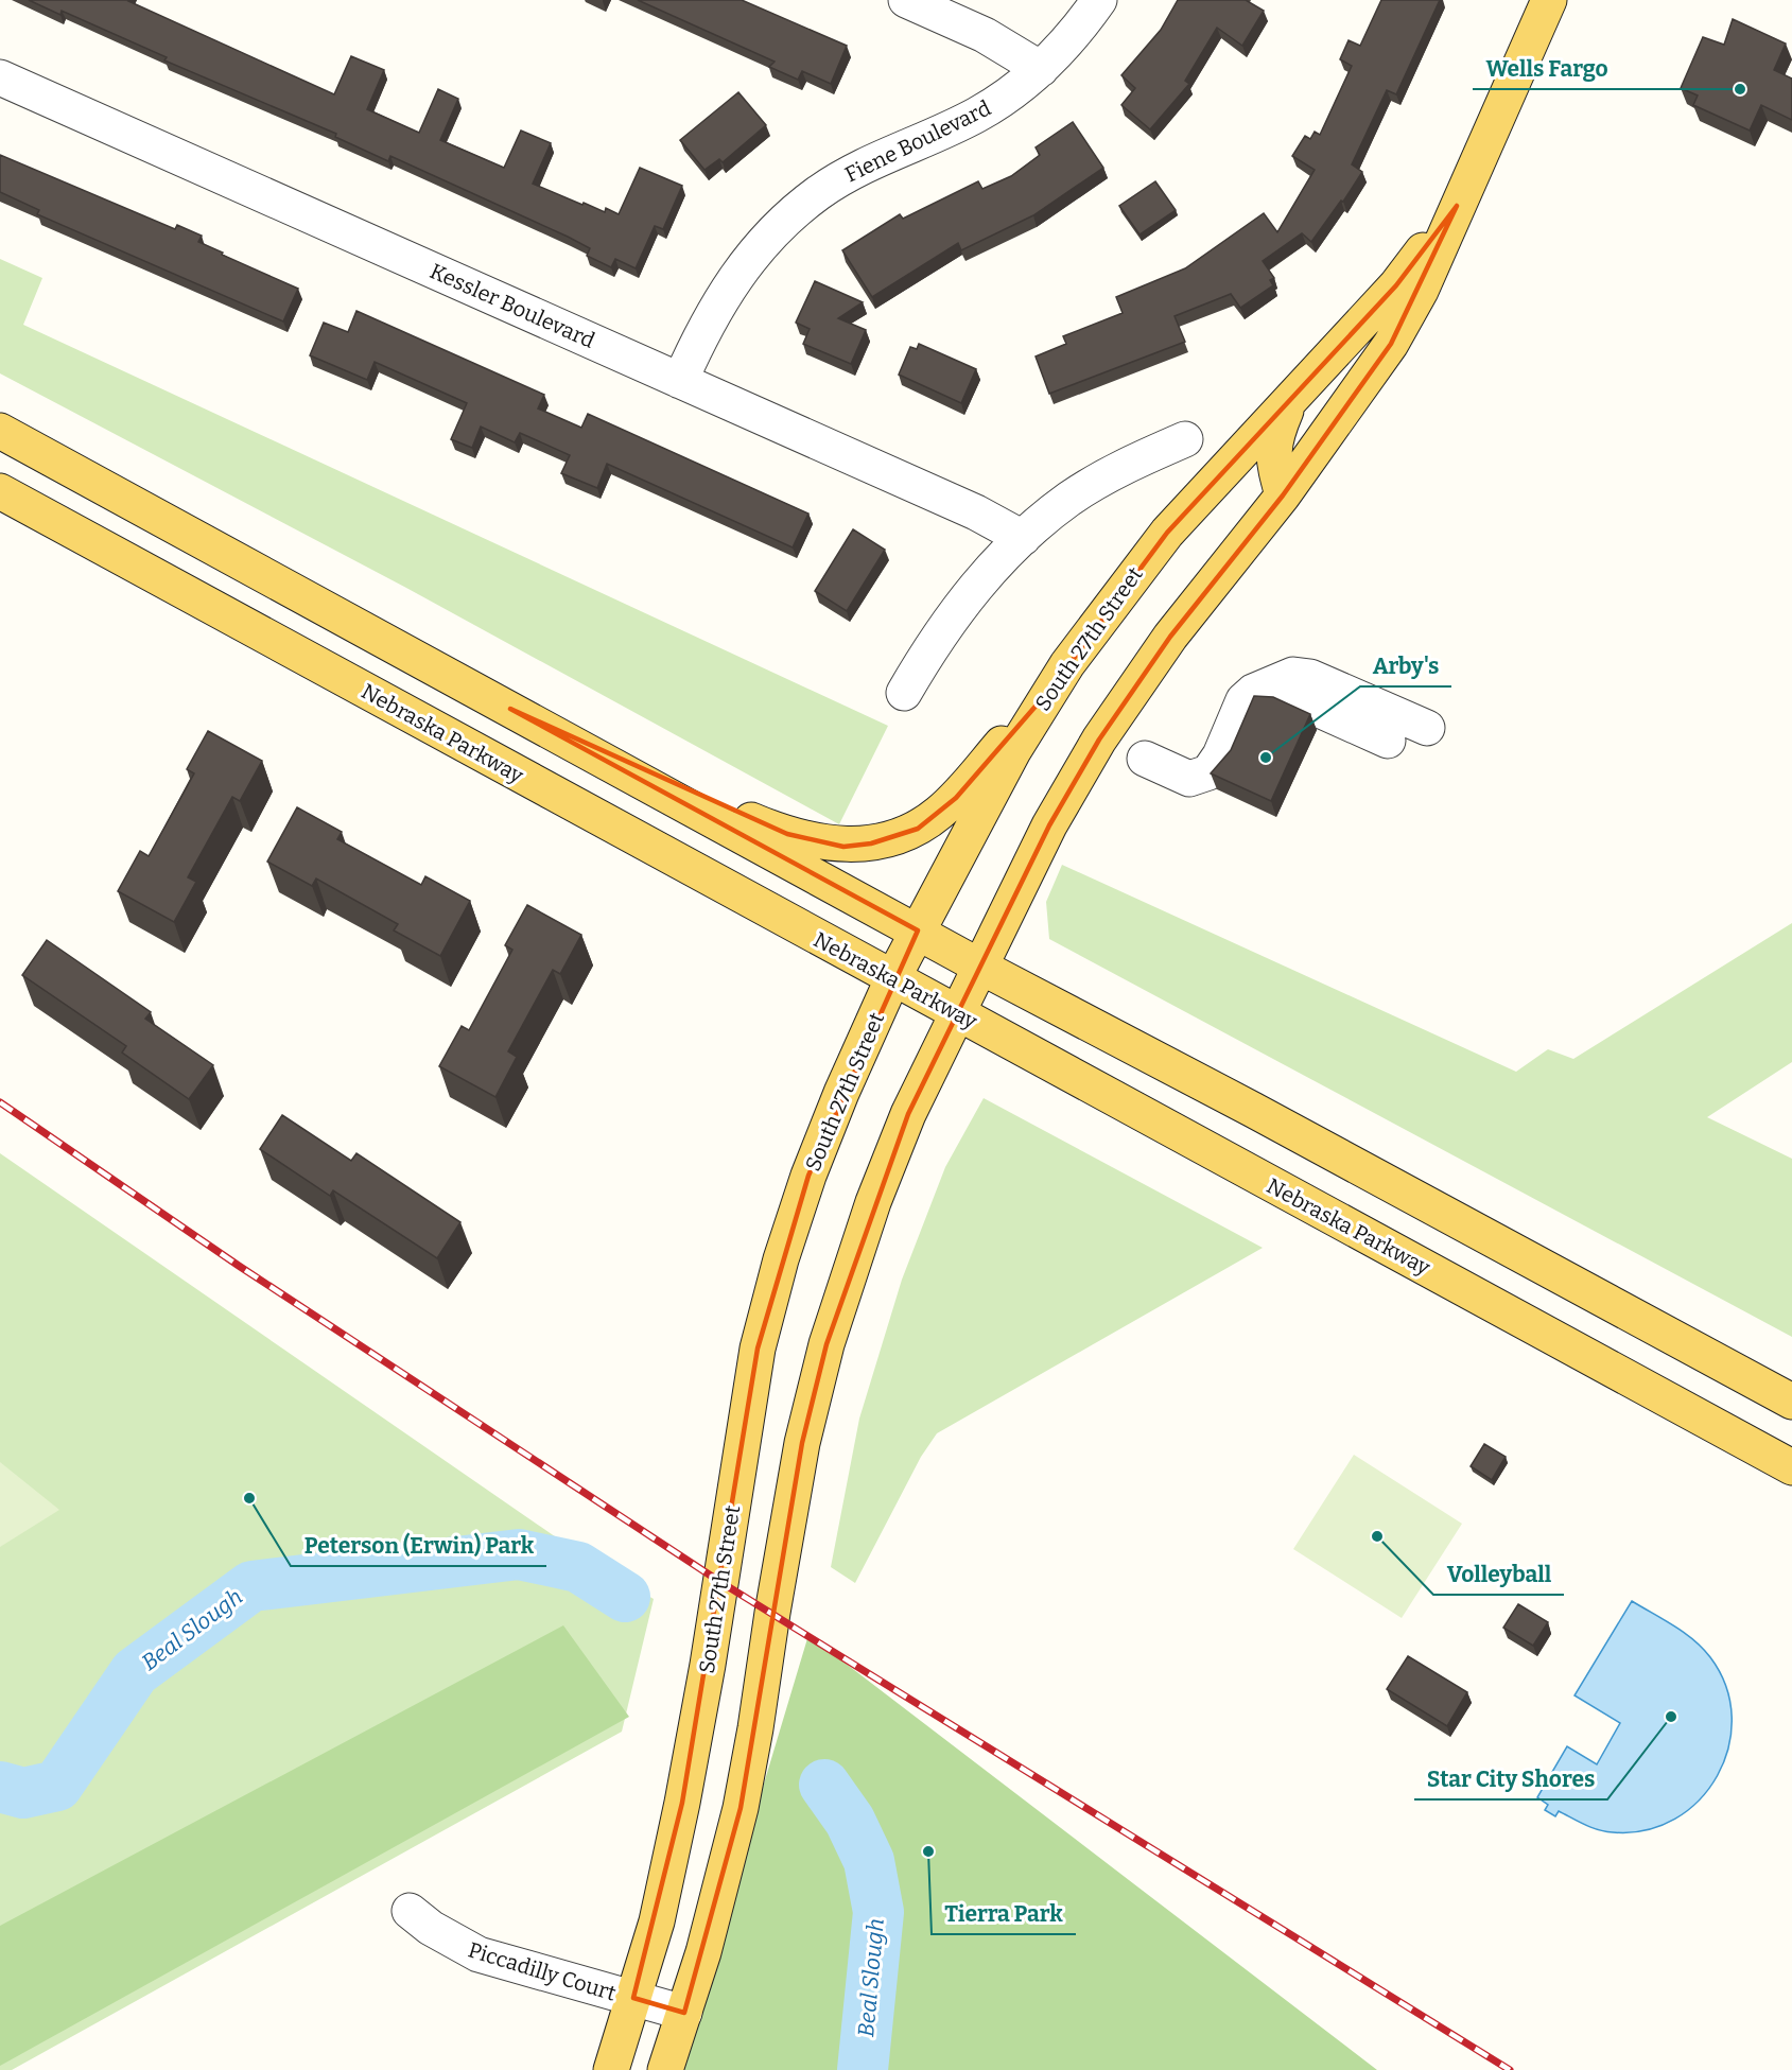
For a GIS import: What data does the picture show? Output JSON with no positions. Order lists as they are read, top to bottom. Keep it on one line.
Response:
{"streets":{"main road":["South 27th Street","Nebraska Parkway"],"street":["Fiene Boulevard","Kessler Boulevard","Piccadilly Court"]},"crossings":[["Fiene Boulevard","Kessler Boulevard"],["South 27th Street","Nebraska Parkway"],["South 27th Street","Piccadilly Court"]],"water":["Beal Slough"],"places":["Wells Fargo","Arby's","Peterson (Erwin) Park","Volleyball","Star City Shores","Tierra Park"]}
